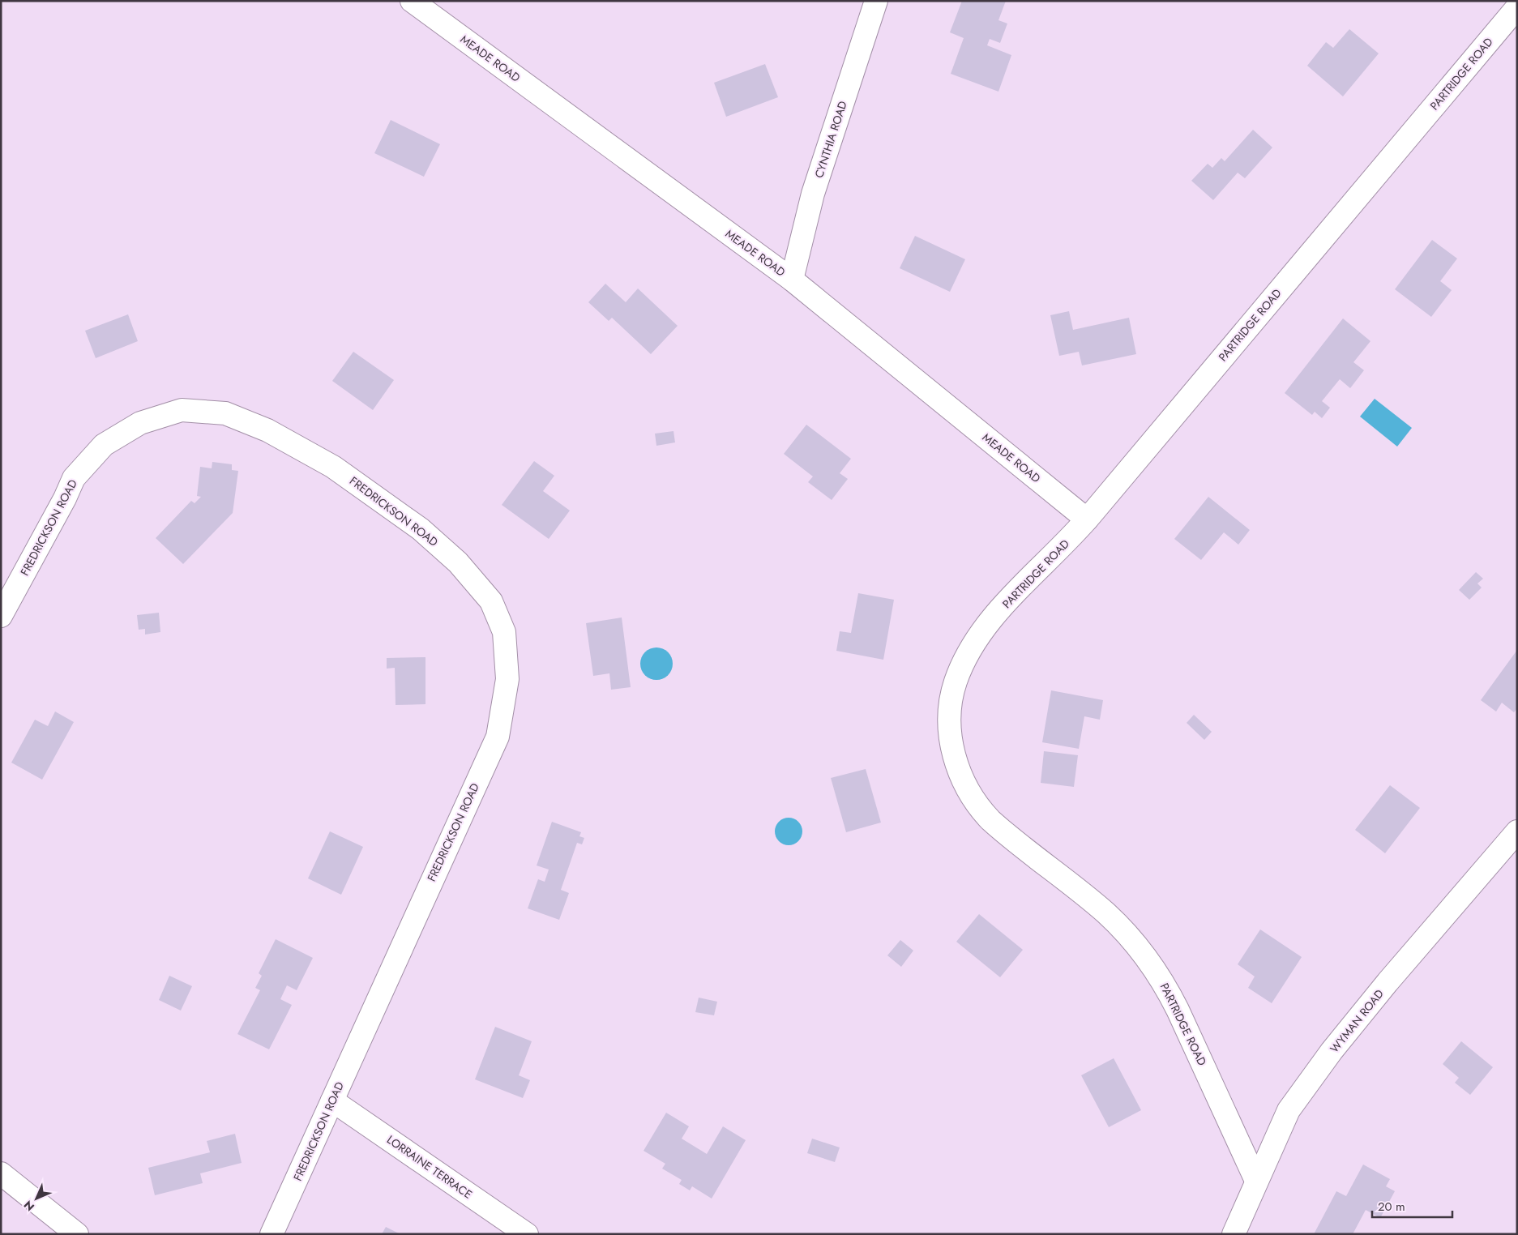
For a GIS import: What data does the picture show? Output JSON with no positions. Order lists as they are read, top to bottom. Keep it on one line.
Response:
{"streets":{"street":["MEADE ROAD","PARTRIDGE ROAD","CYNTHIA ROAD","FREDRICKSON ROAD","WYMAN ROAD","LORRAINE TERRACE"]},"crossings":[["MEADE ROAD","PARTRIDGE ROAD"],["MEADE ROAD","CYNTHIA ROAD"],["PARTRIDGE ROAD","WYMAN ROAD"],["FREDRICKSON ROAD","LORRAINE TERRACE"]],"scale_bar":"20 m","north":"bottom left"}
